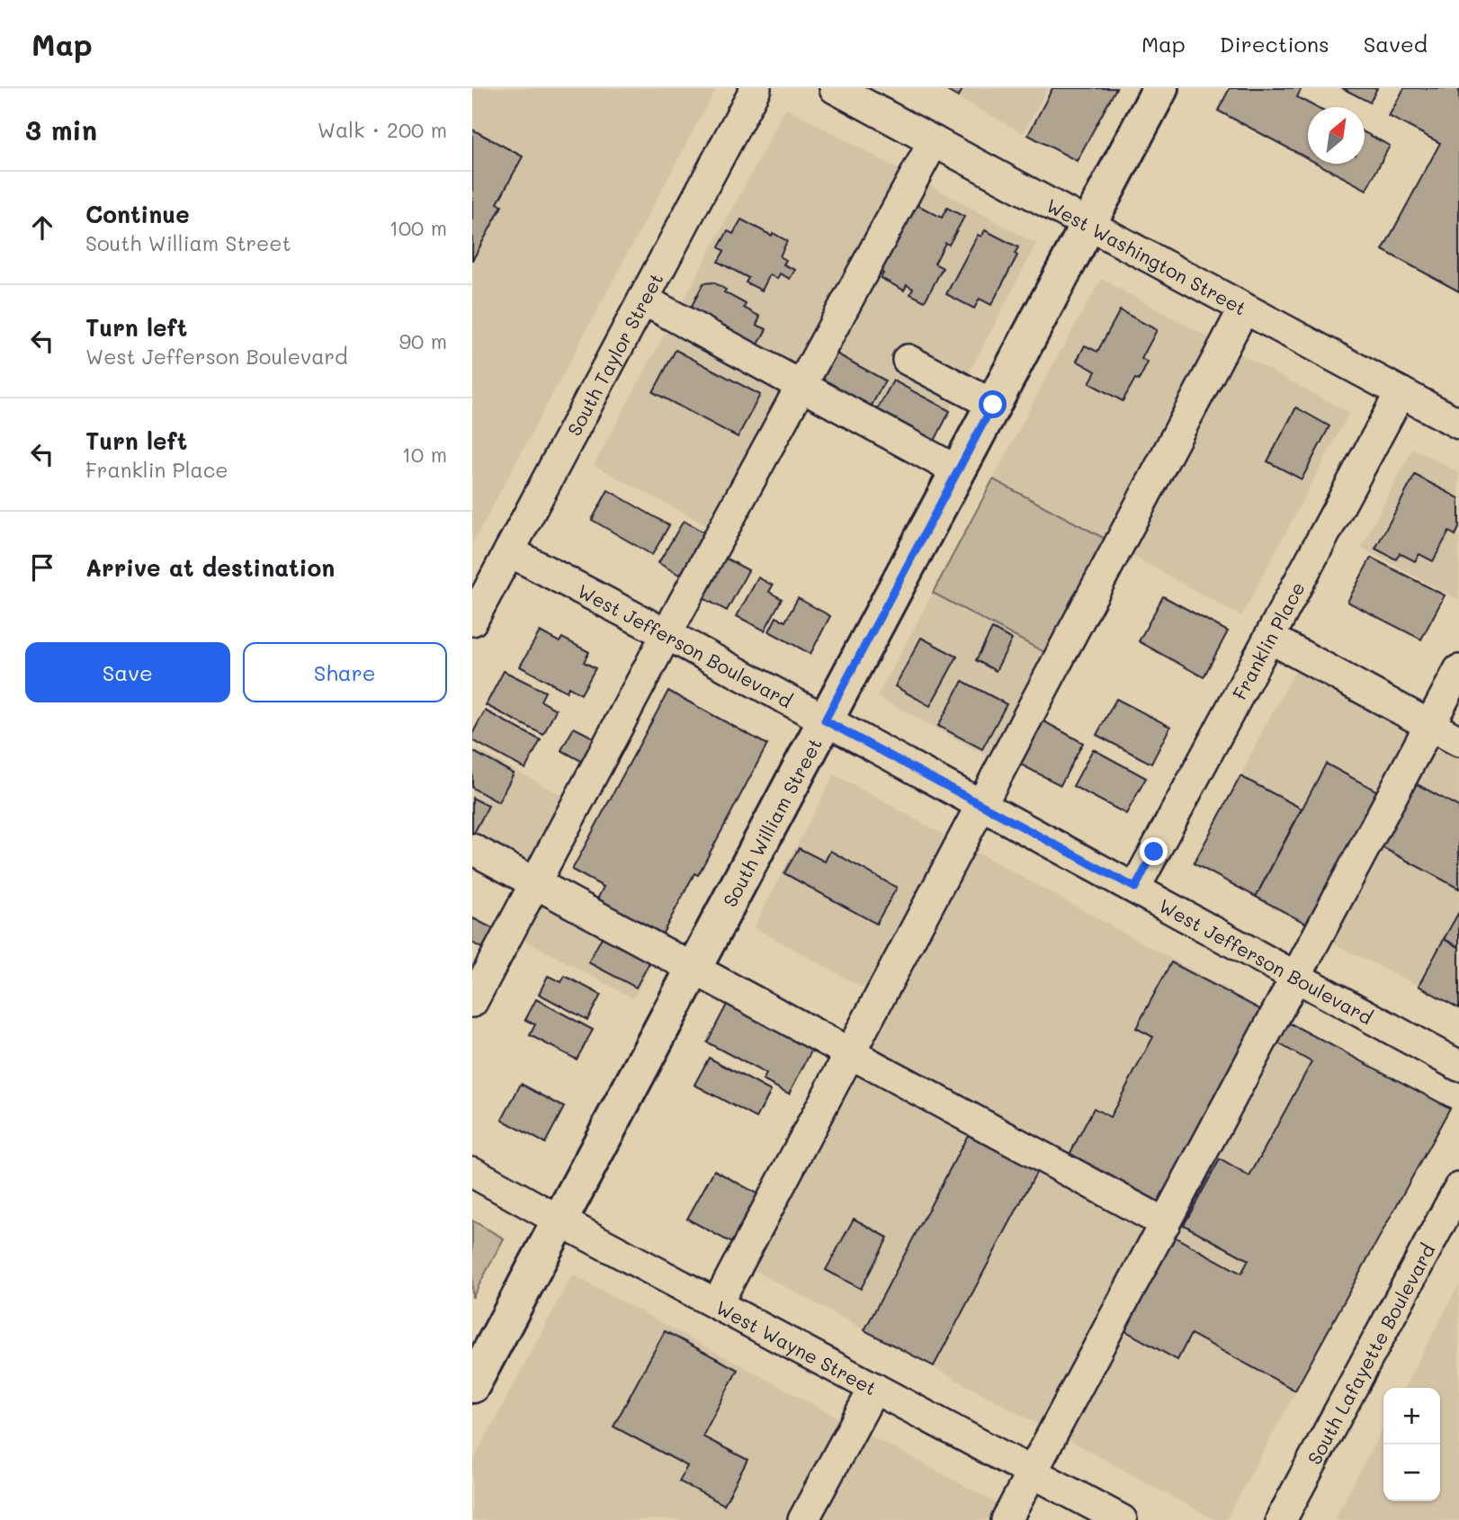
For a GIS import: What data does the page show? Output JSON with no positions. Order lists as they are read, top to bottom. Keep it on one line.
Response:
{"streets":{"main road":["South William Street"],"street":["West Washington Street","South Taylor Street","Franklin Place","West Jefferson Boulevard","West Wayne Street","South Lafayette Boulevard"]},"crossings":[["West Washington Street","Franklin Place"],["West Washington Street","South William Street"],["South Taylor Street","West Jefferson Boulevard"],["Franklin Place","West Jefferson Boulevard"],["West Jefferson Boulevard","South William Street"],["South William Street","West Wayne Street"]],"north":"top right","page":{"header":"Map","nav":["Map","Directions","Saved"],"heading":["3 min","Walk · 200 m"],"list":[["Continue","South William Street","100 m"],["Turn left","West Jefferson Boulevard","90 m"],["Turn left","Franklin Place","10 m"],"Arrive at destination"],"buttons":["Save","Share"],"map_buttons":["+","−"]}}
